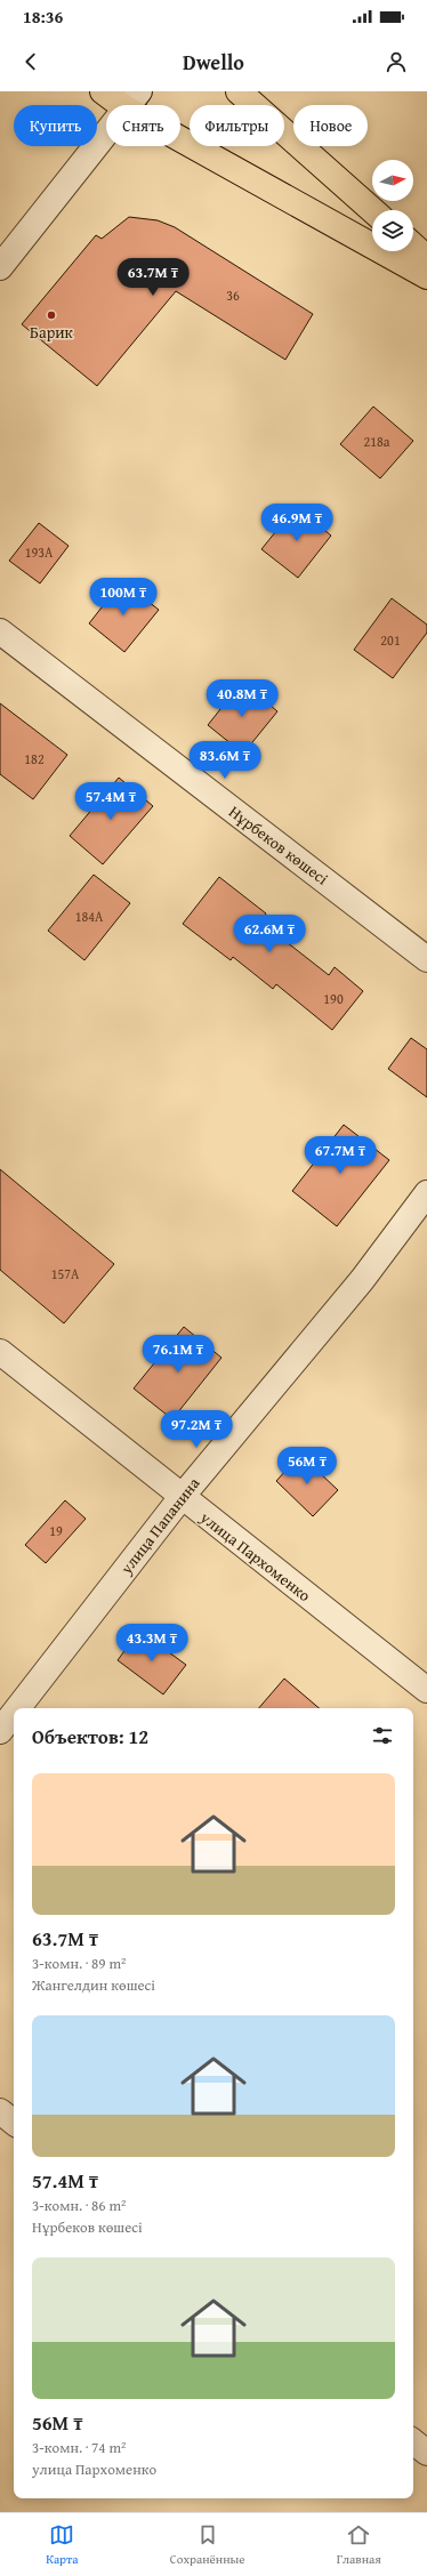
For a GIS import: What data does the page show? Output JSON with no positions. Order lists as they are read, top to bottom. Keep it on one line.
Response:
{"streets":{"street":["Нұрбеков көшесі","улица Папанина","улица Пархоменко"]},"crossings":[["улица Папанина","улица Пархоменко"]],"places":["Барик"],"house_numbers":["36","218а","193А","201","182","184А","190","157А","19"],"north":"right","page":{"status":"18:36","header":"Dwello","chip":["Купить","Снять","Фильтры","Новое"],"price":["63.7M ₸","46.9M ₸","100M ₸","40.8M ₸","83.6M ₸","57.4M ₸","62.6M ₸","67.7M ₸","76.1M ₸","97.2M ₸","56M ₸","43.3M ₸"],"heading":"Объектов: 12","list":[{"name":"63.7M ₸","note":"3-комн. · 89 m² · Жангелдин көшесі"},{"name":"57.4M ₸","note":"3-комн. · 86 m² · Нұрбеков көшесі"},{"name":"56M ₸","note":"3-комн. · 74 m² · улица Пархоменко"}],"tabs":["Карта","Сохранённые","Главная"]}}
